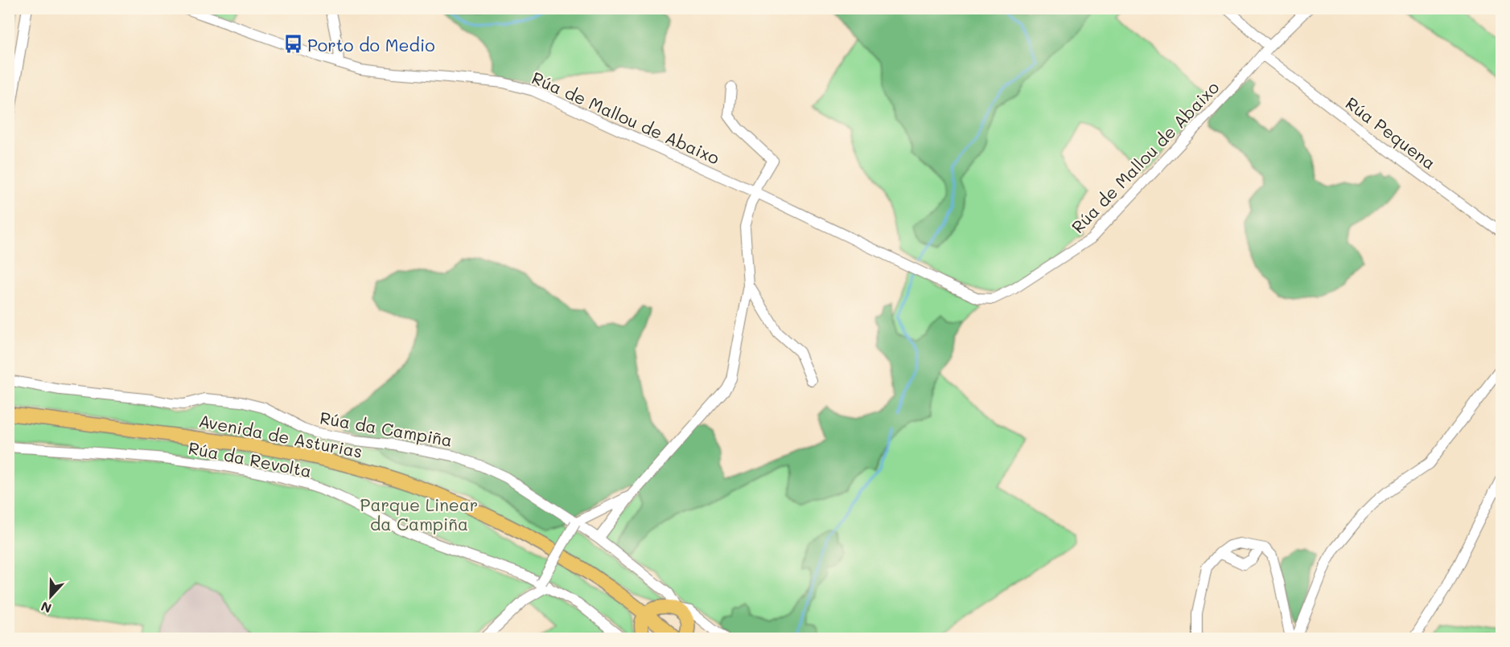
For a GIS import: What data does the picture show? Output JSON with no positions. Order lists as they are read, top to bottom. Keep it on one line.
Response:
{"streets":{"main road":["Avenida de Asturias"],"street":["Rúa de Mallou de Abaixo","Rúa Pequena","Rúa da Campiña","Rúa da Revolta"]},"crossings":[["Rúa de Mallou de Abaixo","Rúa Pequena"]],"parks":["Parque Linear da Campiña"],"places":{"bus stop":["Porto do Medio"]},"north":"bottom"}
